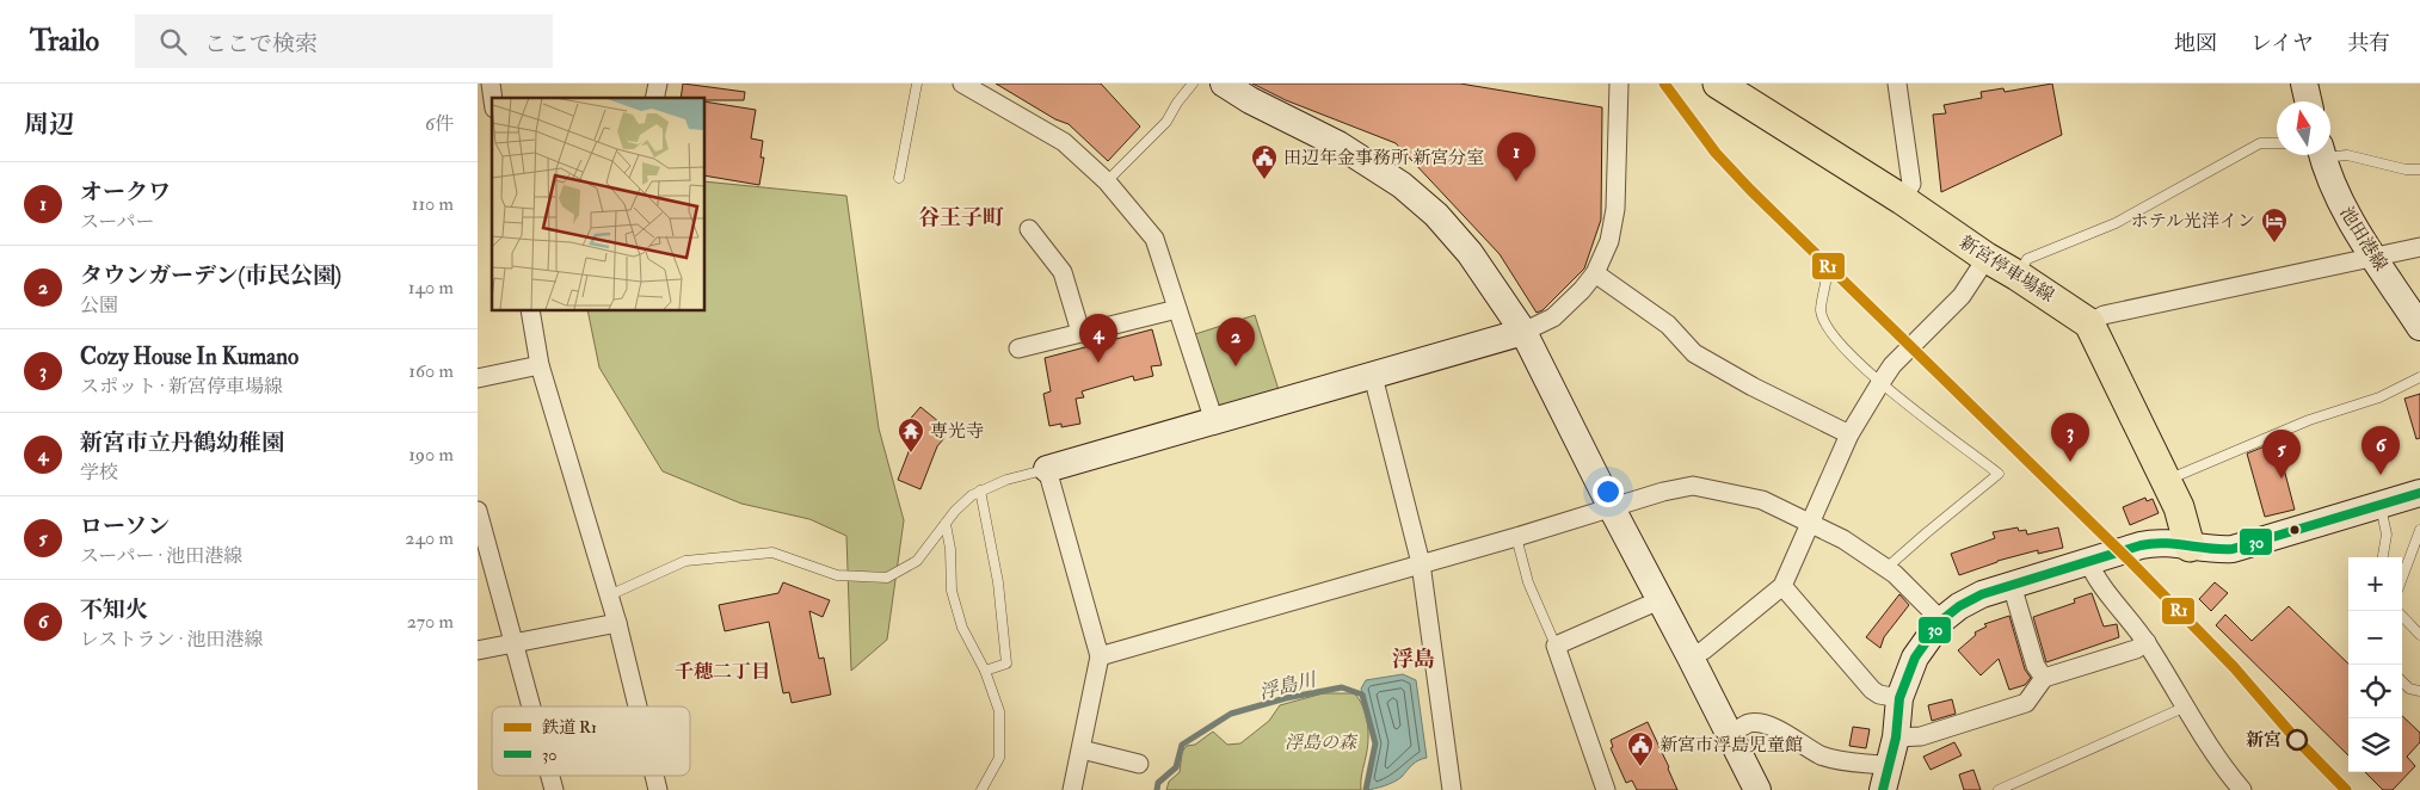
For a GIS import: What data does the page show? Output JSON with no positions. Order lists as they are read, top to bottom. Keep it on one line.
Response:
{"streets":{"main road":["新宮停車場線"],"street":["池田港線"]},"districts":["谷王子町","浮島","千穂二丁目"],"water":["浮島川"],"parks":["浮島の森"],"places":{"public building":["田辺年金事務所 新宮分室","新宮市浮島児童館"],"hotel":["ホテル光洋イン"],"temple":["専光寺"],"other":["新宮"]},"lines":["rail line R1","transit line 30"],"legend":["鉄道 R1","30"],"north":"top","page":{"header":"Trailo","search":"ここで検索","nav":["地図","レイヤ","共有"],"heading":["周辺","6件"],"pins":["1","4","2","3","6","5"],"list":[{"mark":"1","name":"オークワ","note":"スーパー","value":"110 m"},{"mark":"2","name":"タウンガーデン(市民公園)","note":"公園","value":"140 m"},{"mark":"3","name":"Cozy House In Kumano","note":"スポット · 新宮停車場線","value":"160 m"},{"mark":"4","name":"新宮市立丹鶴幼稚園","note":"学校","value":"190 m"},{"mark":"5","name":"ローソン","note":"スーパー · 池田港線","value":"240 m"},{"mark":"6","name":"不知火","note":"レストラン · 池田港線","value":"270 m"}],"map_buttons":["+","−"]}}
